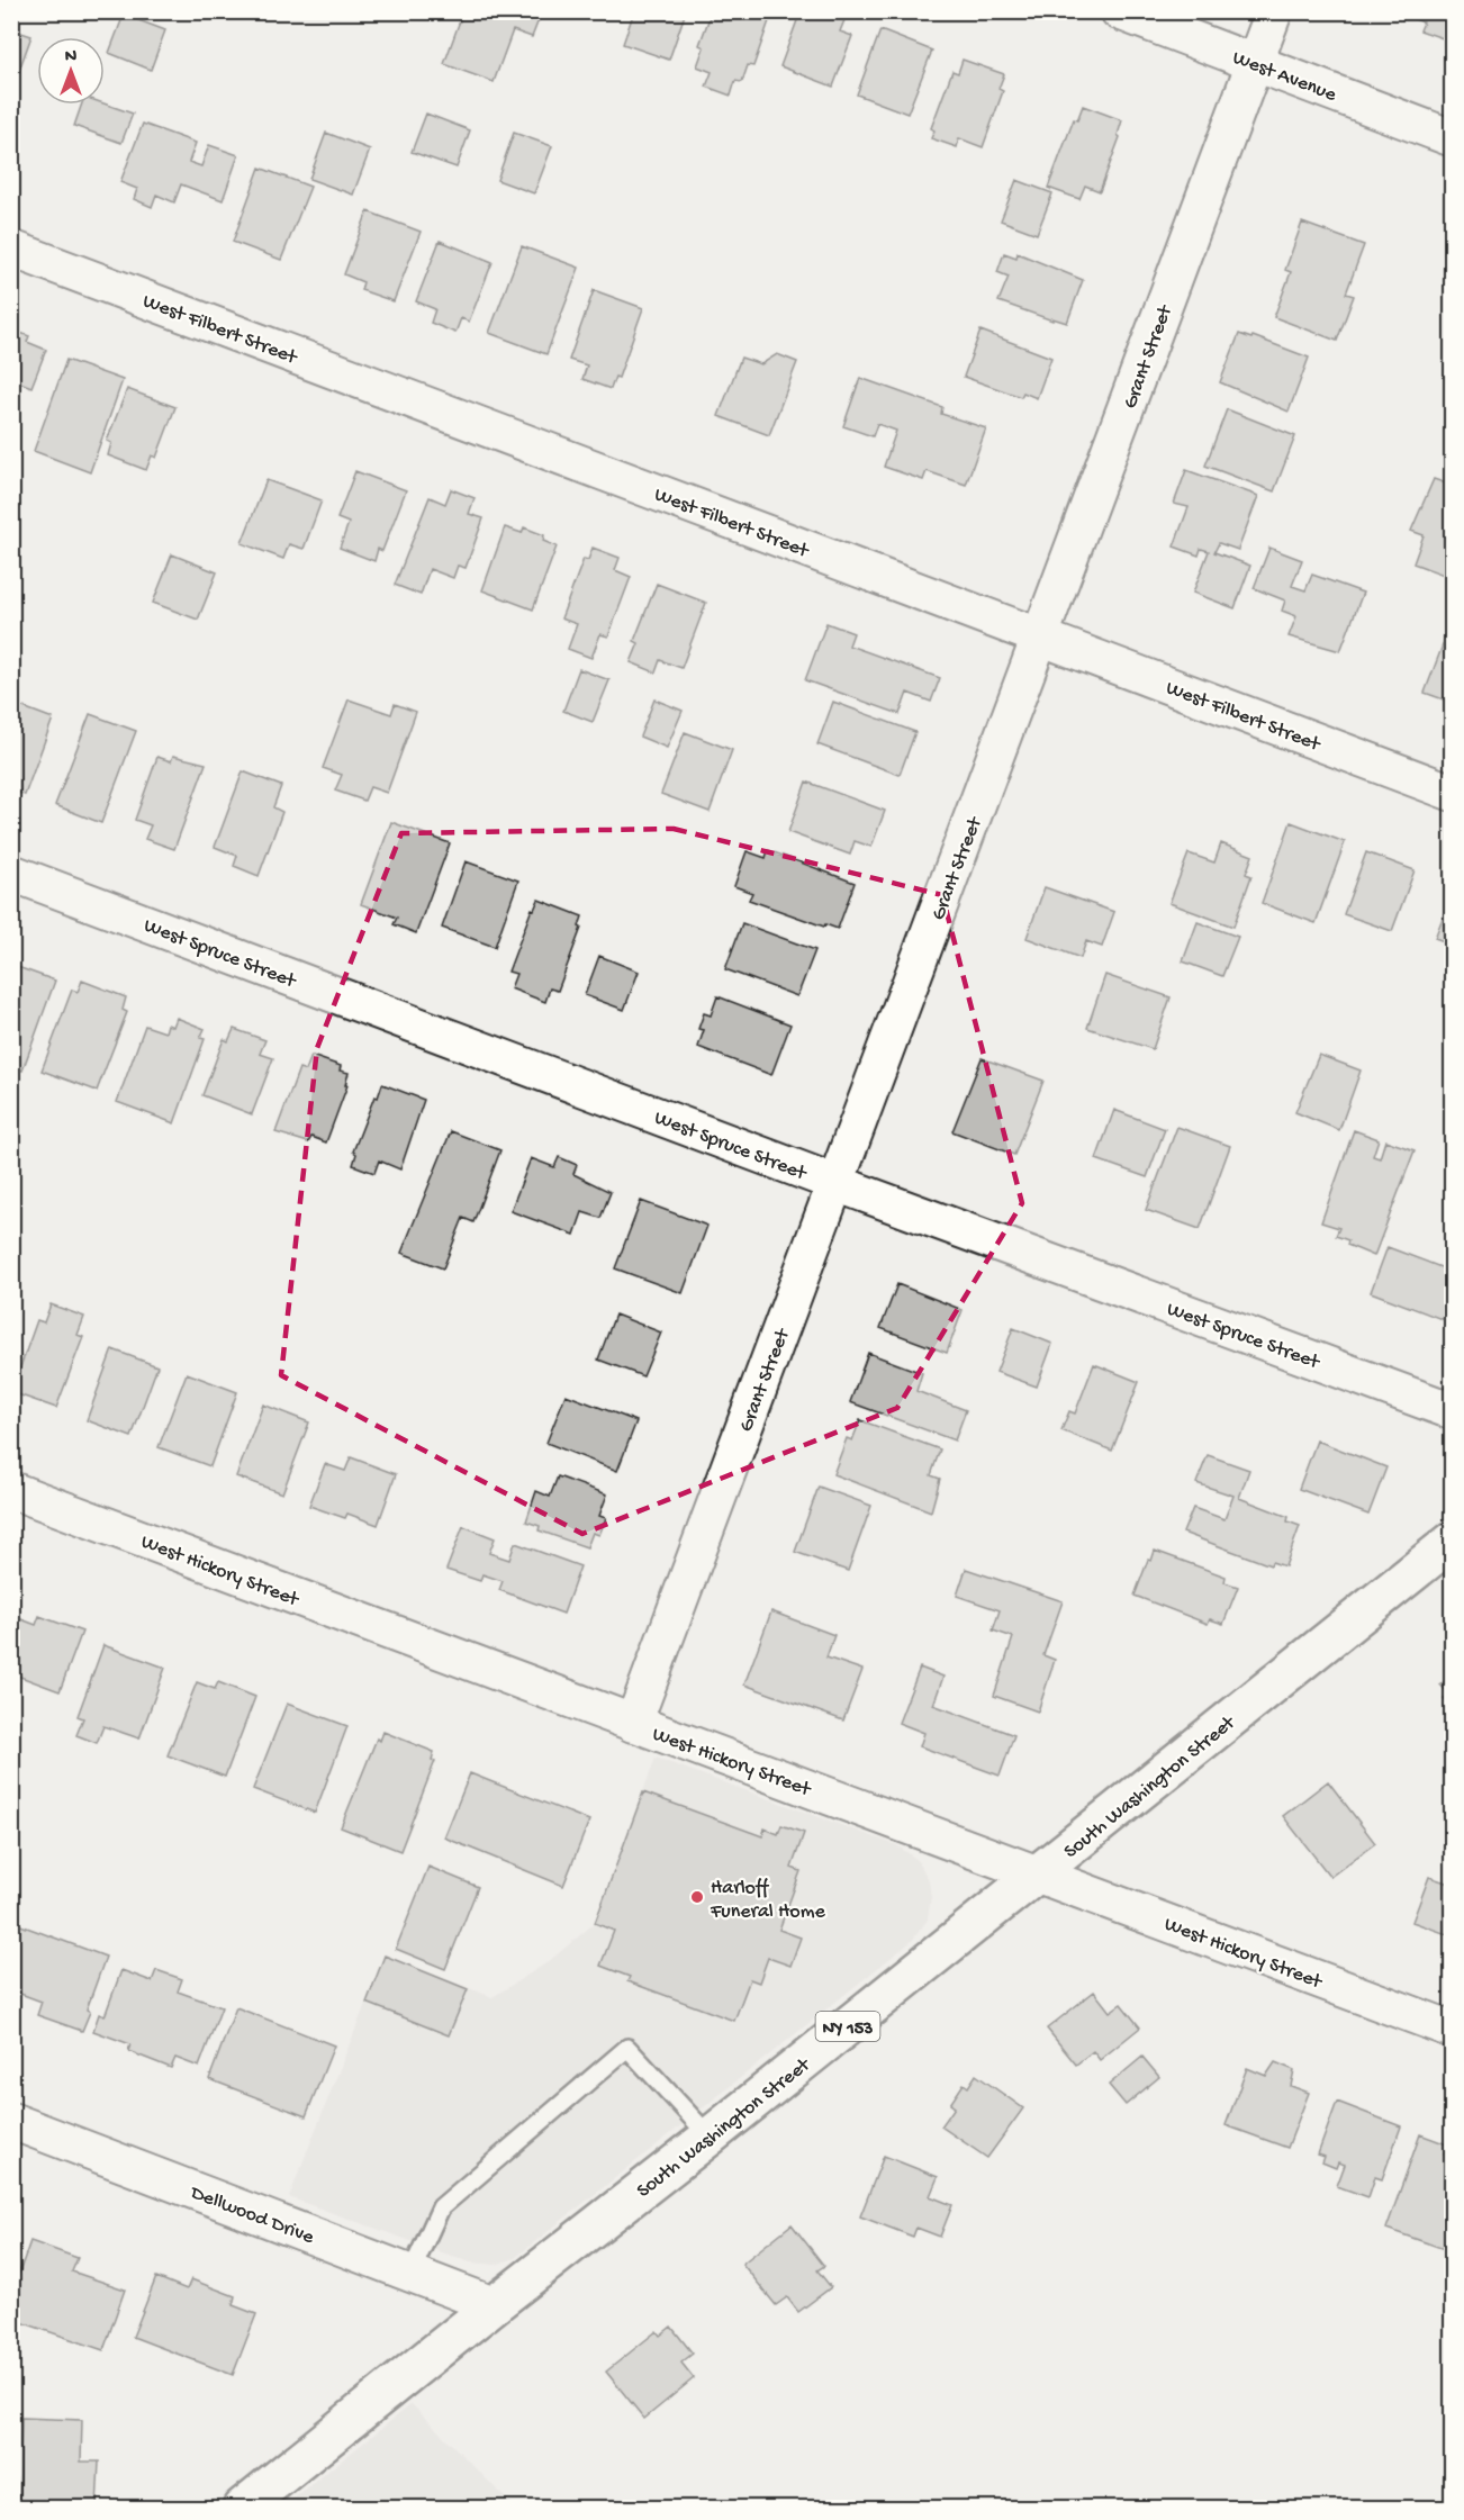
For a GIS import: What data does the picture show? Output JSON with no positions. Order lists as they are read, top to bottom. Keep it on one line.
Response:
{"streets":{"main road":["South Washington Street","NY 153"],"street":["West Avenue","West Filbert Street","Grant Street","West Spruce Street","West Hickory Street","Dellwood Drive"]},"crossings":[["West Avenue","Grant Street"],["West Filbert Street","Grant Street"],["Grant Street","West Spruce Street"],["Grant Street","West Hickory Street"],["West Hickory Street","South Washington Street"],["South Washington Street","Dellwood Drive"]],"places":["Harloff Funeral Home"],"north":"top"}
